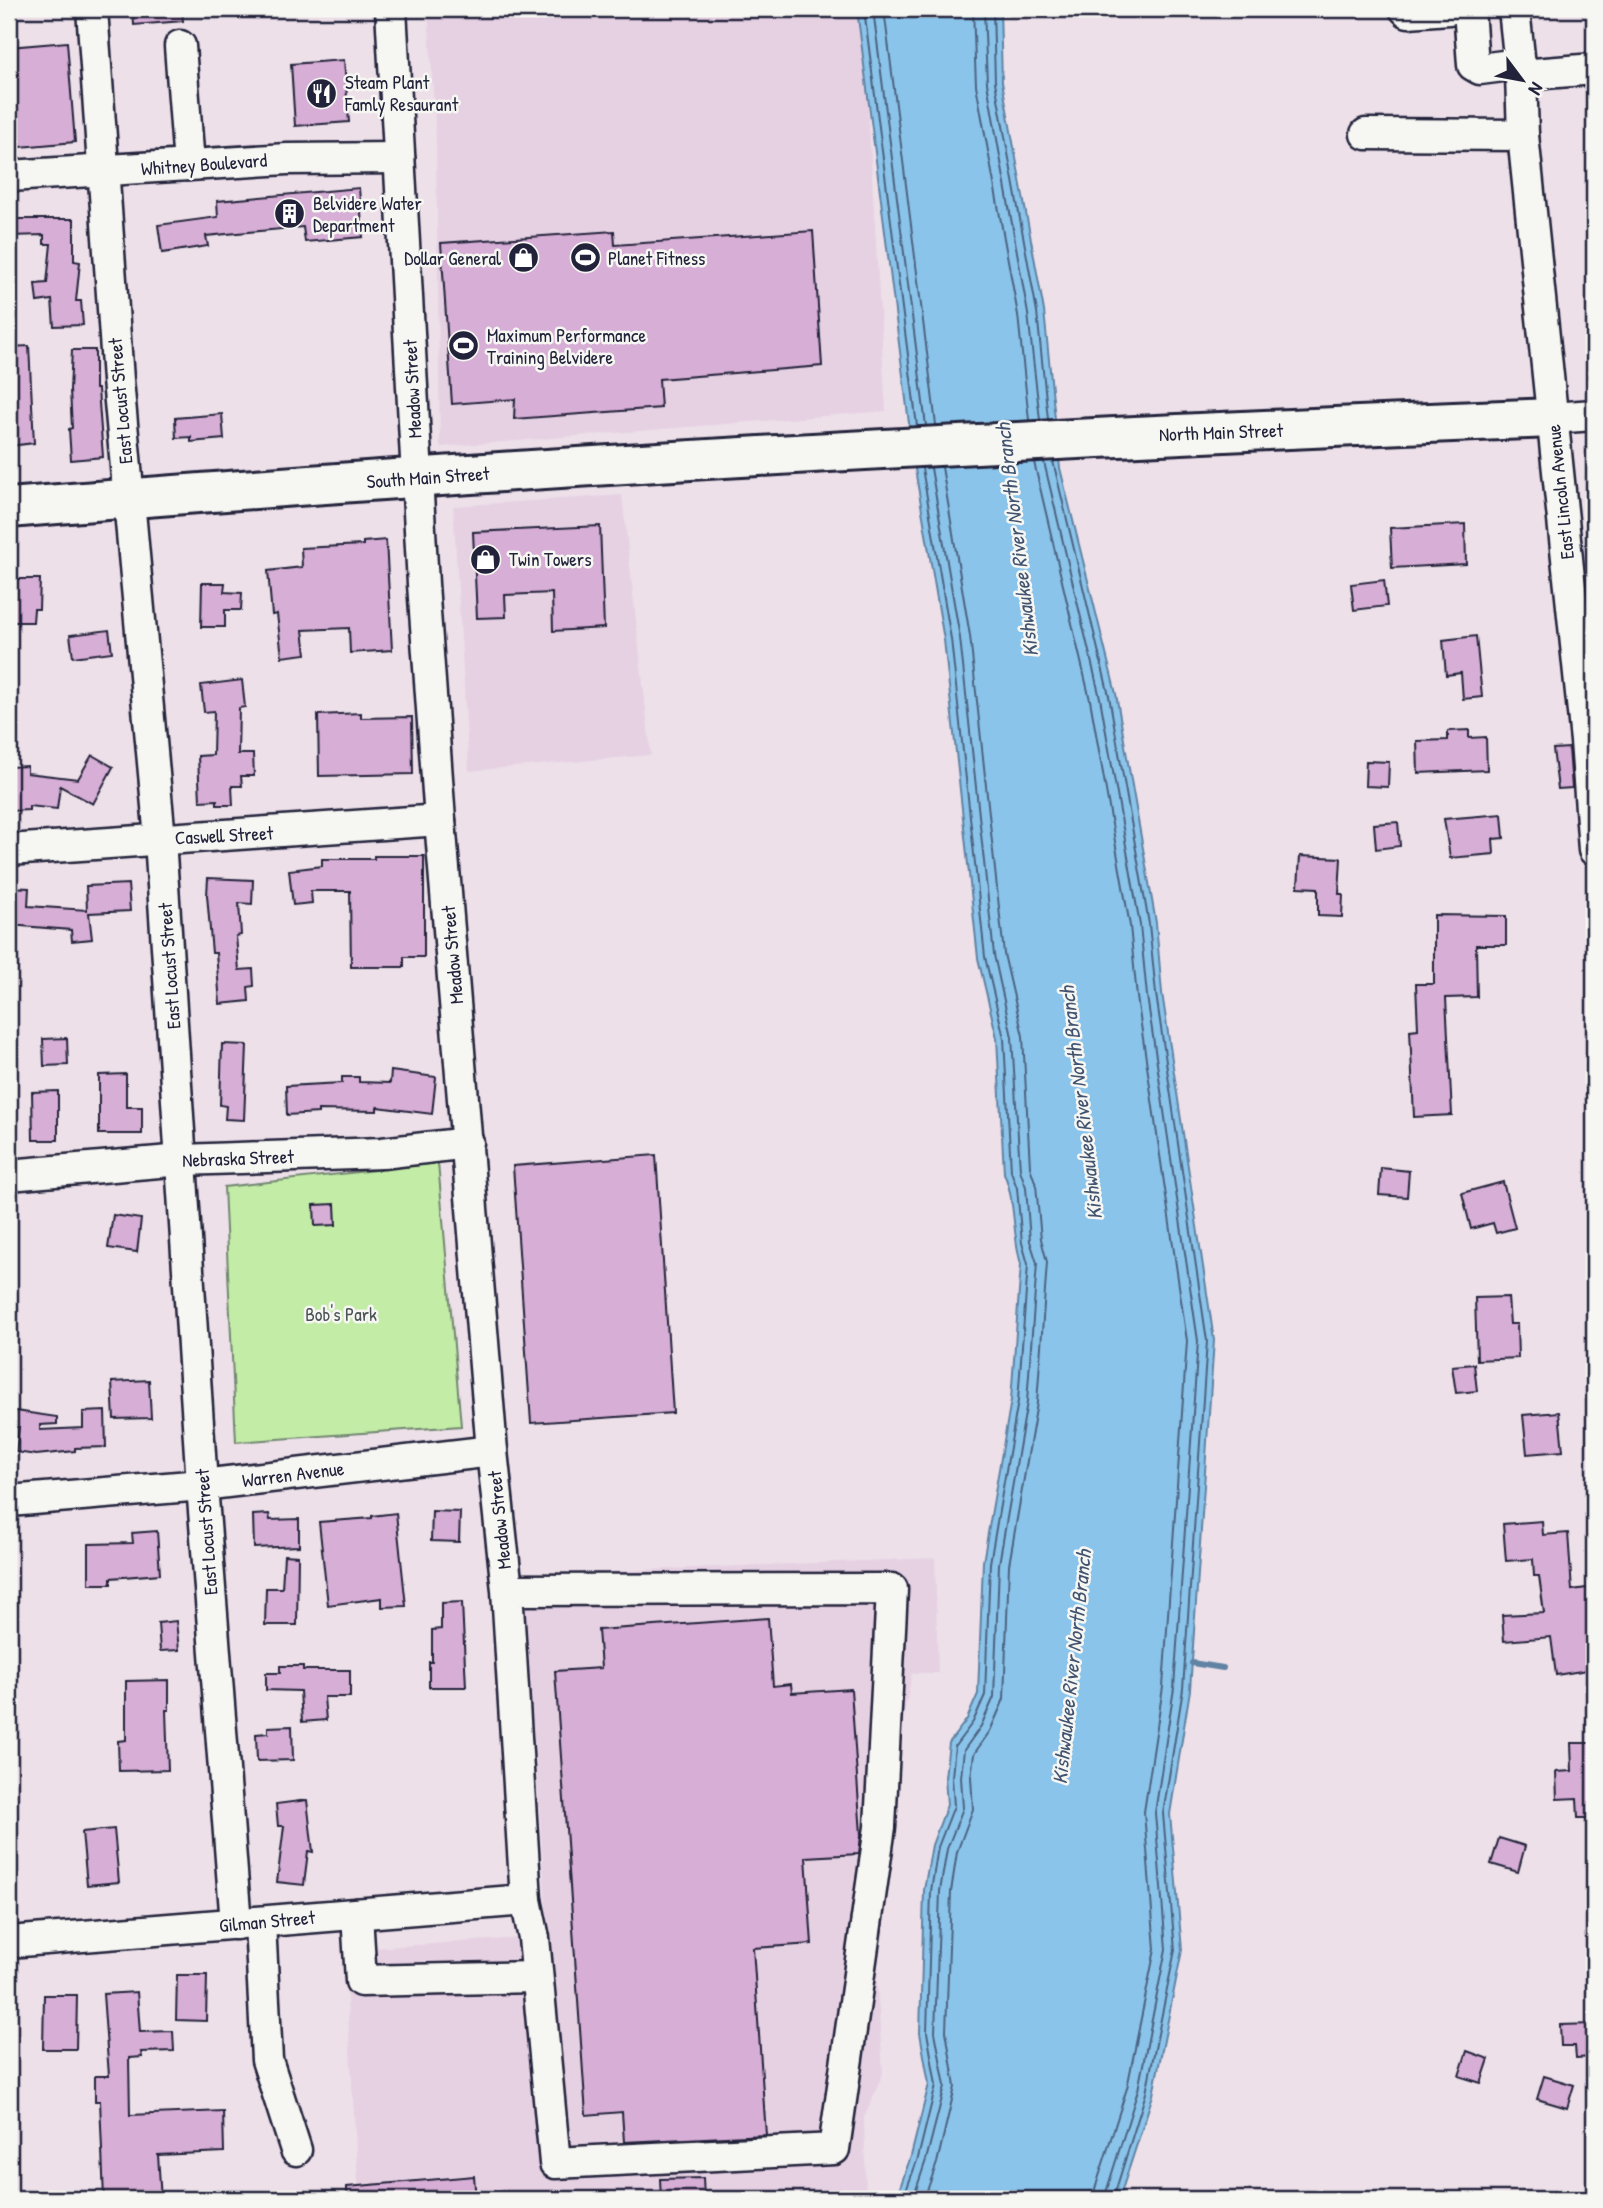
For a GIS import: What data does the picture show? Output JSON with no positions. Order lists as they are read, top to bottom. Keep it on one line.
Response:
{"streets":{"main road":["North Main Street","South Main Street"],"street":["Whitney Boulevard","Meadow Street","East Locust Street","East Lincoln Avenue","Caswell Street","Nebraska Street","Warren Avenue","Gilman Street"]},"crossings":[["Whitney Boulevard","Meadow Street"],["Whitney Boulevard","East Locust Street"],["Meadow Street","South Main Street"],["Meadow Street","Caswell Street"],["Meadow Street","Nebraska Street"],["Meadow Street","Warren Avenue"],["Meadow Street","Gilman Street"],["East Locust Street","South Main Street"],["East Locust Street","Caswell Street"],["East Locust Street","Nebraska Street"],["East Locust Street","Warren Avenue"],["East Locust Street","Gilman Street"],["North Main Street","South Main Street"],["North Main Street","East Lincoln Avenue"]],"water":["Kishwaukee River North Branch"],"parks":["Bob's Park"],"places":{"restaurant":["Steam Plant Famly Resaurant"],"building":["Belvidere Water Department"],"shop":["Dollar General","Twin Towers"],"sports":["Planet Fitness","Maximum Performance Training Belvidere"]},"north":"bottom right"}
